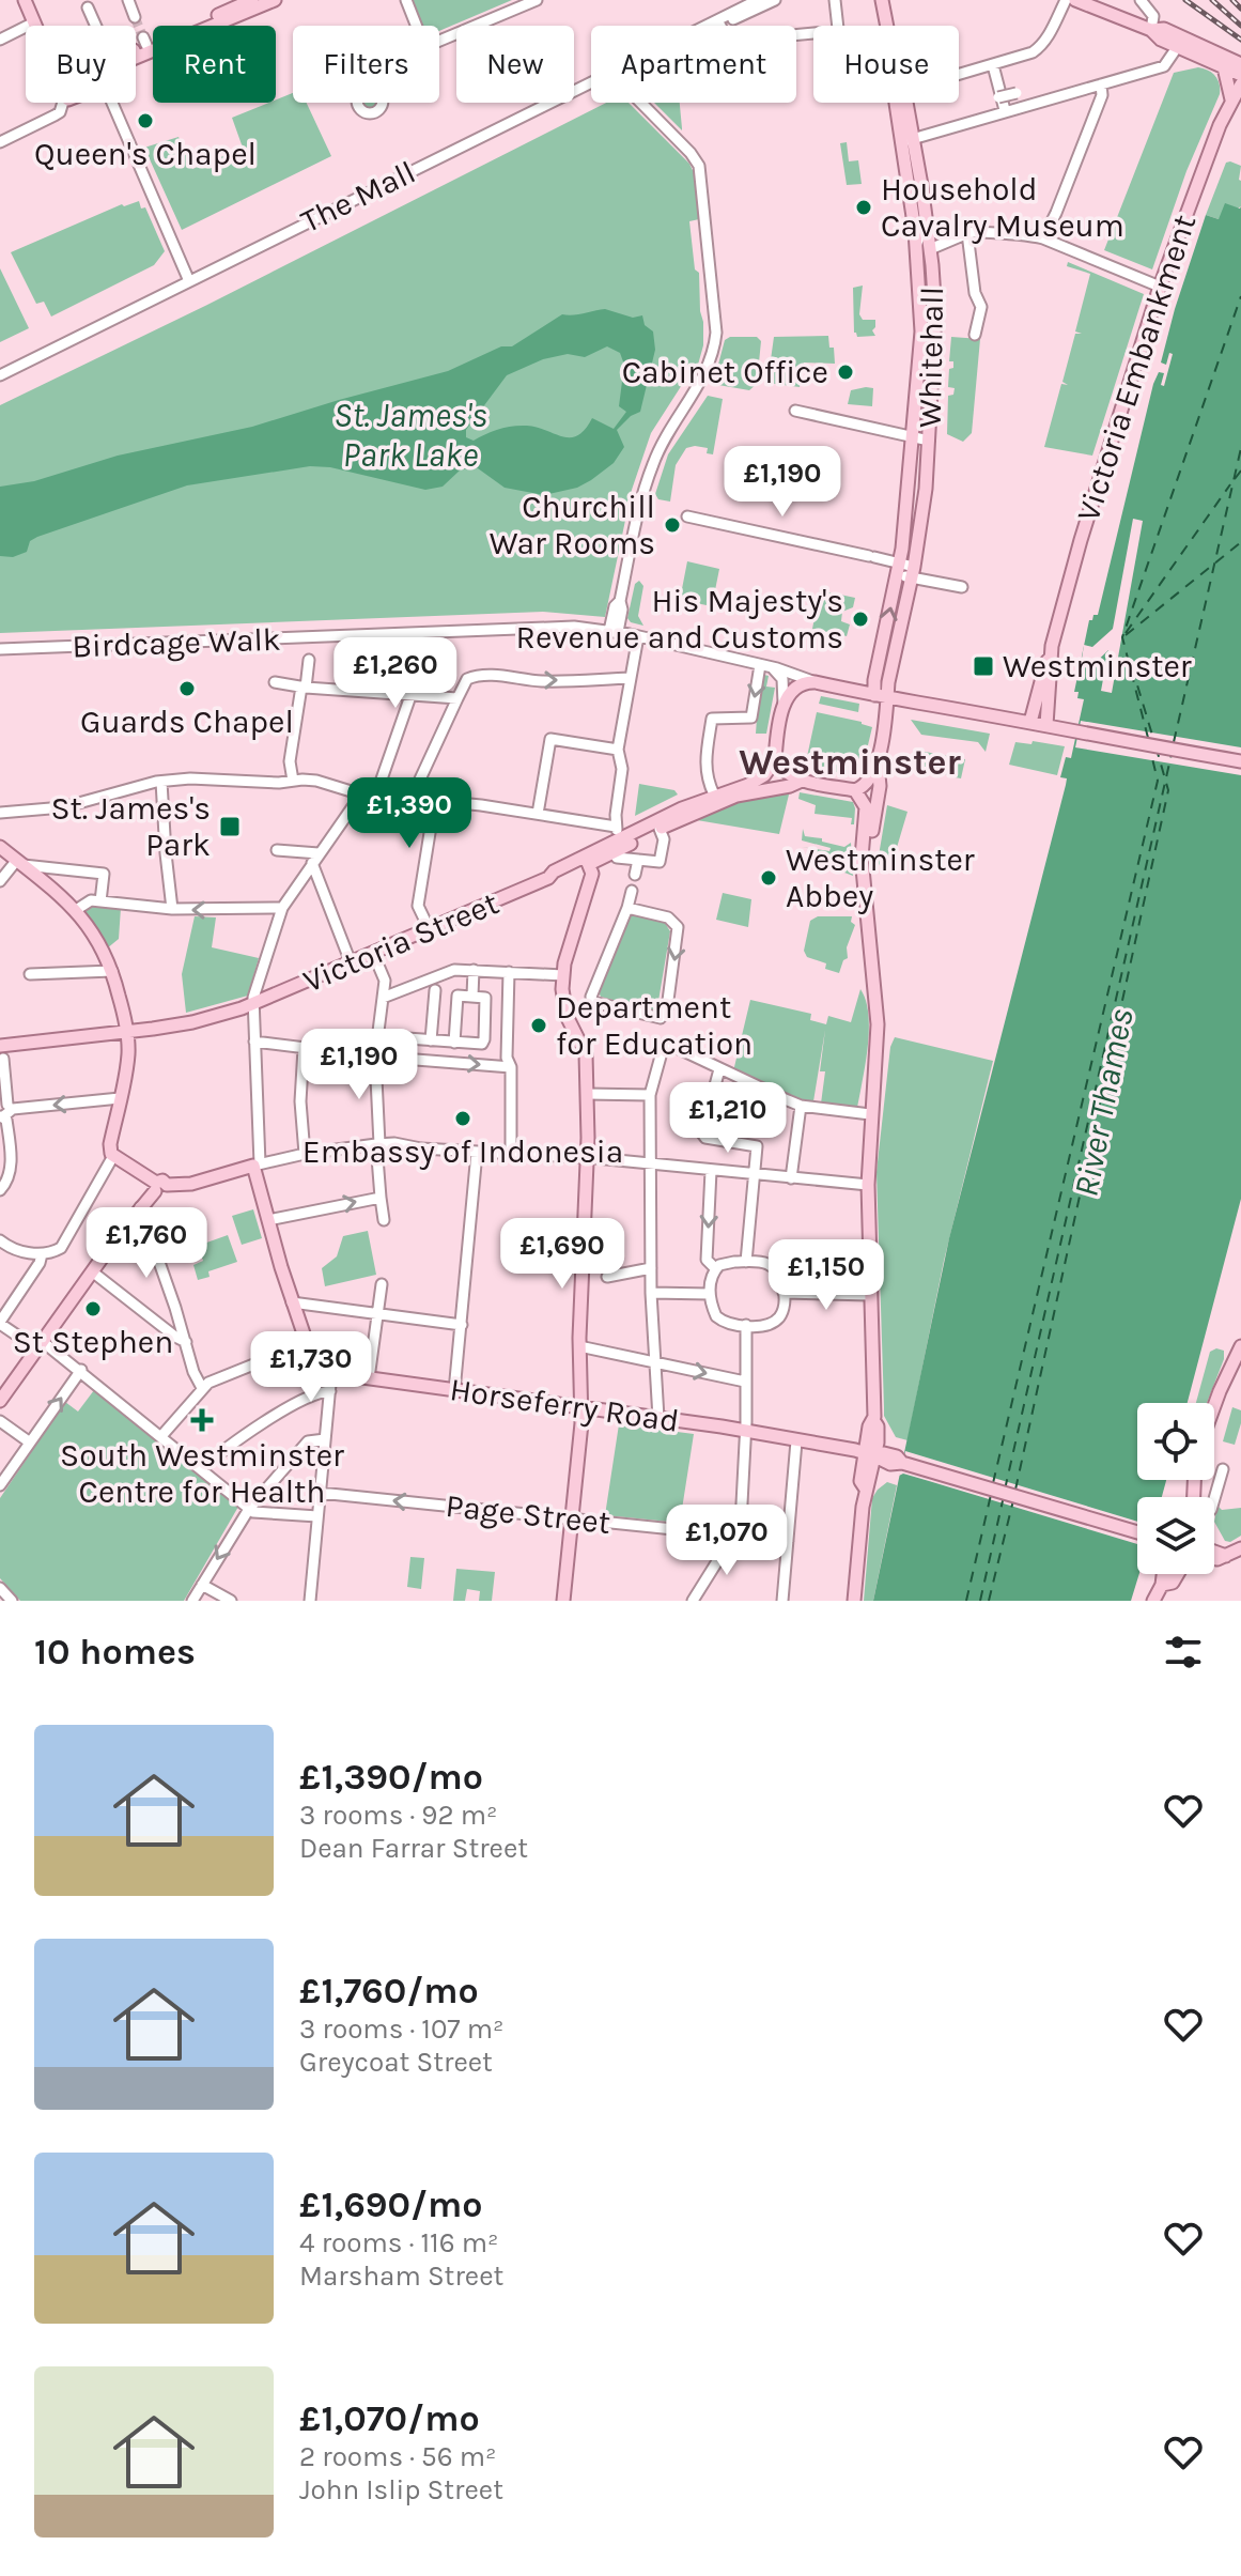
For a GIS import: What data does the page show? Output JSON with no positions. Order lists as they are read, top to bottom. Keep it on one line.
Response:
{"streets":{"main road":["Whitehall","Victoria Embankment","Victoria Street","Horseferry Road"],"street":["The Mall","Birdcage Walk","Page Street"]},"crossings":[["Whitehall","Birdcage Walk"]],"one_way":["Page Street"],"districts":["Westminster"],"water":["St. James's Park Lake","River Thames"],"places":{"other":["Queen's Chapel","Household Cavalry Museum","Cabinet Office","Churchill War Rooms","His Majesty's Revenue and Customs","Guards Chapel","Westminster Abbey","Department for Education","Embassy of Indonesia","St Stephen"],"transit":["Westminster","St. James's Park"],"health":["South Westminster Centre for Health"]},"page":{"chip":["Buy","Rent","Filters","New","Apartment","House"],"price":["£1,190","£1,260","£1,390","£1,190","£1,210","£1,760","£1,690","£1,150","£1,730","£1,070"],"heading":"10 homes","list":[{"name":"£1,390/mo","note":"3 rooms · 92 m² · Dean Farrar Street"},{"name":"£1,760/mo","note":"3 rooms · 107 m² · Greycoat Street"},{"name":"£1,690/mo","note":"4 rooms · 116 m² · Marsham Street"},{"name":"£1,070/mo","note":"2 rooms · 56 m² · John Islip Street"}]}}
